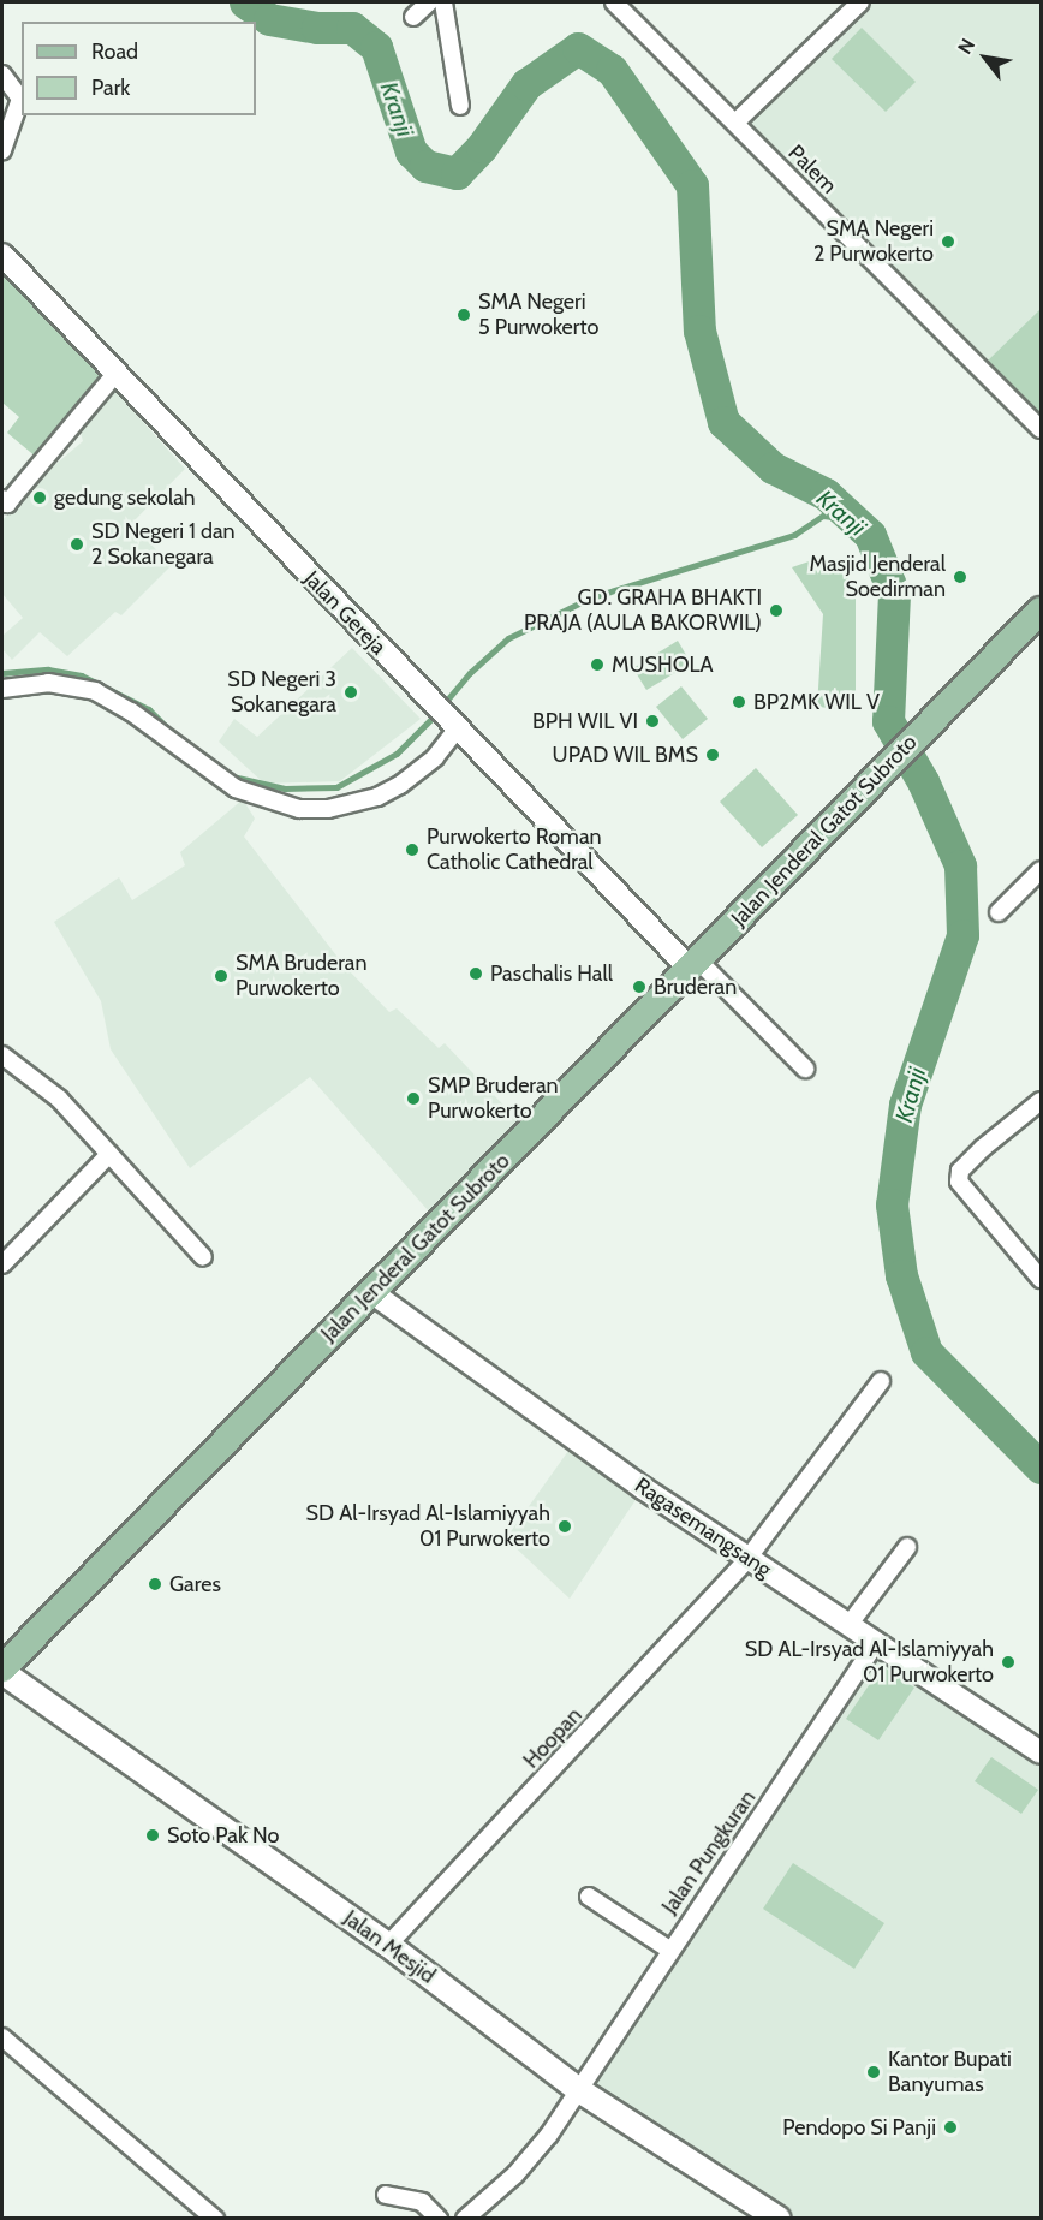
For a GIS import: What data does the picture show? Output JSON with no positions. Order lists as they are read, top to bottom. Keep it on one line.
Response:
{"streets":{"main road":["Jalan Jenderal Gatot Subroto","Jalan Mesjid"],"street":["Palem","Jalan Gereja","Ragasemangsang","Hoopan","Jalan Pungkuran"]},"crossings":[["Jalan Gereja","Jalan Jenderal Gatot Subroto"],["Jalan Jenderal Gatot Subroto","Ragasemangsang"],["Jalan Jenderal Gatot Subroto","Jalan Mesjid"],["Ragasemangsang","Hoopan"],["Ragasemangsang","Jalan Pungkuran"],["Hoopan","Jalan Mesjid"],["Jalan Pungkuran","Jalan Mesjid"]],"water":["Kranji"],"places":["SMA Negeri 2 Purwokerto","SMA Negeri 5 Purwokerto","gedung sekolah","SD Negeri 1 dan 2 Sokanegara","Masjid Jenderal Soedirman","GD. GRAHA BHAKTI PRAJA (AULA BAKORWIL)","MUSHOLA","SD Negeri 3 Sokanegara","BP2MK WIL V","BPH WIL VI","UPAD WIL BMS","Purwokerto Roman Catholic Cathedral","Paschalis Hall","SMA Bruderan Purwokerto","Bruderan","SMP Bruderan Purwokerto","SD Al-Irsyad Al-Islamiyyah 01 Purwokerto","Gares","SD AL-Irsyad Al-Islamiyyah 01 Purwokerto","Soto Pak No","Kantor Bupati Banyumas","Pendopo Si Panji"],"legend":["Road","Park"],"north":"top left"}
